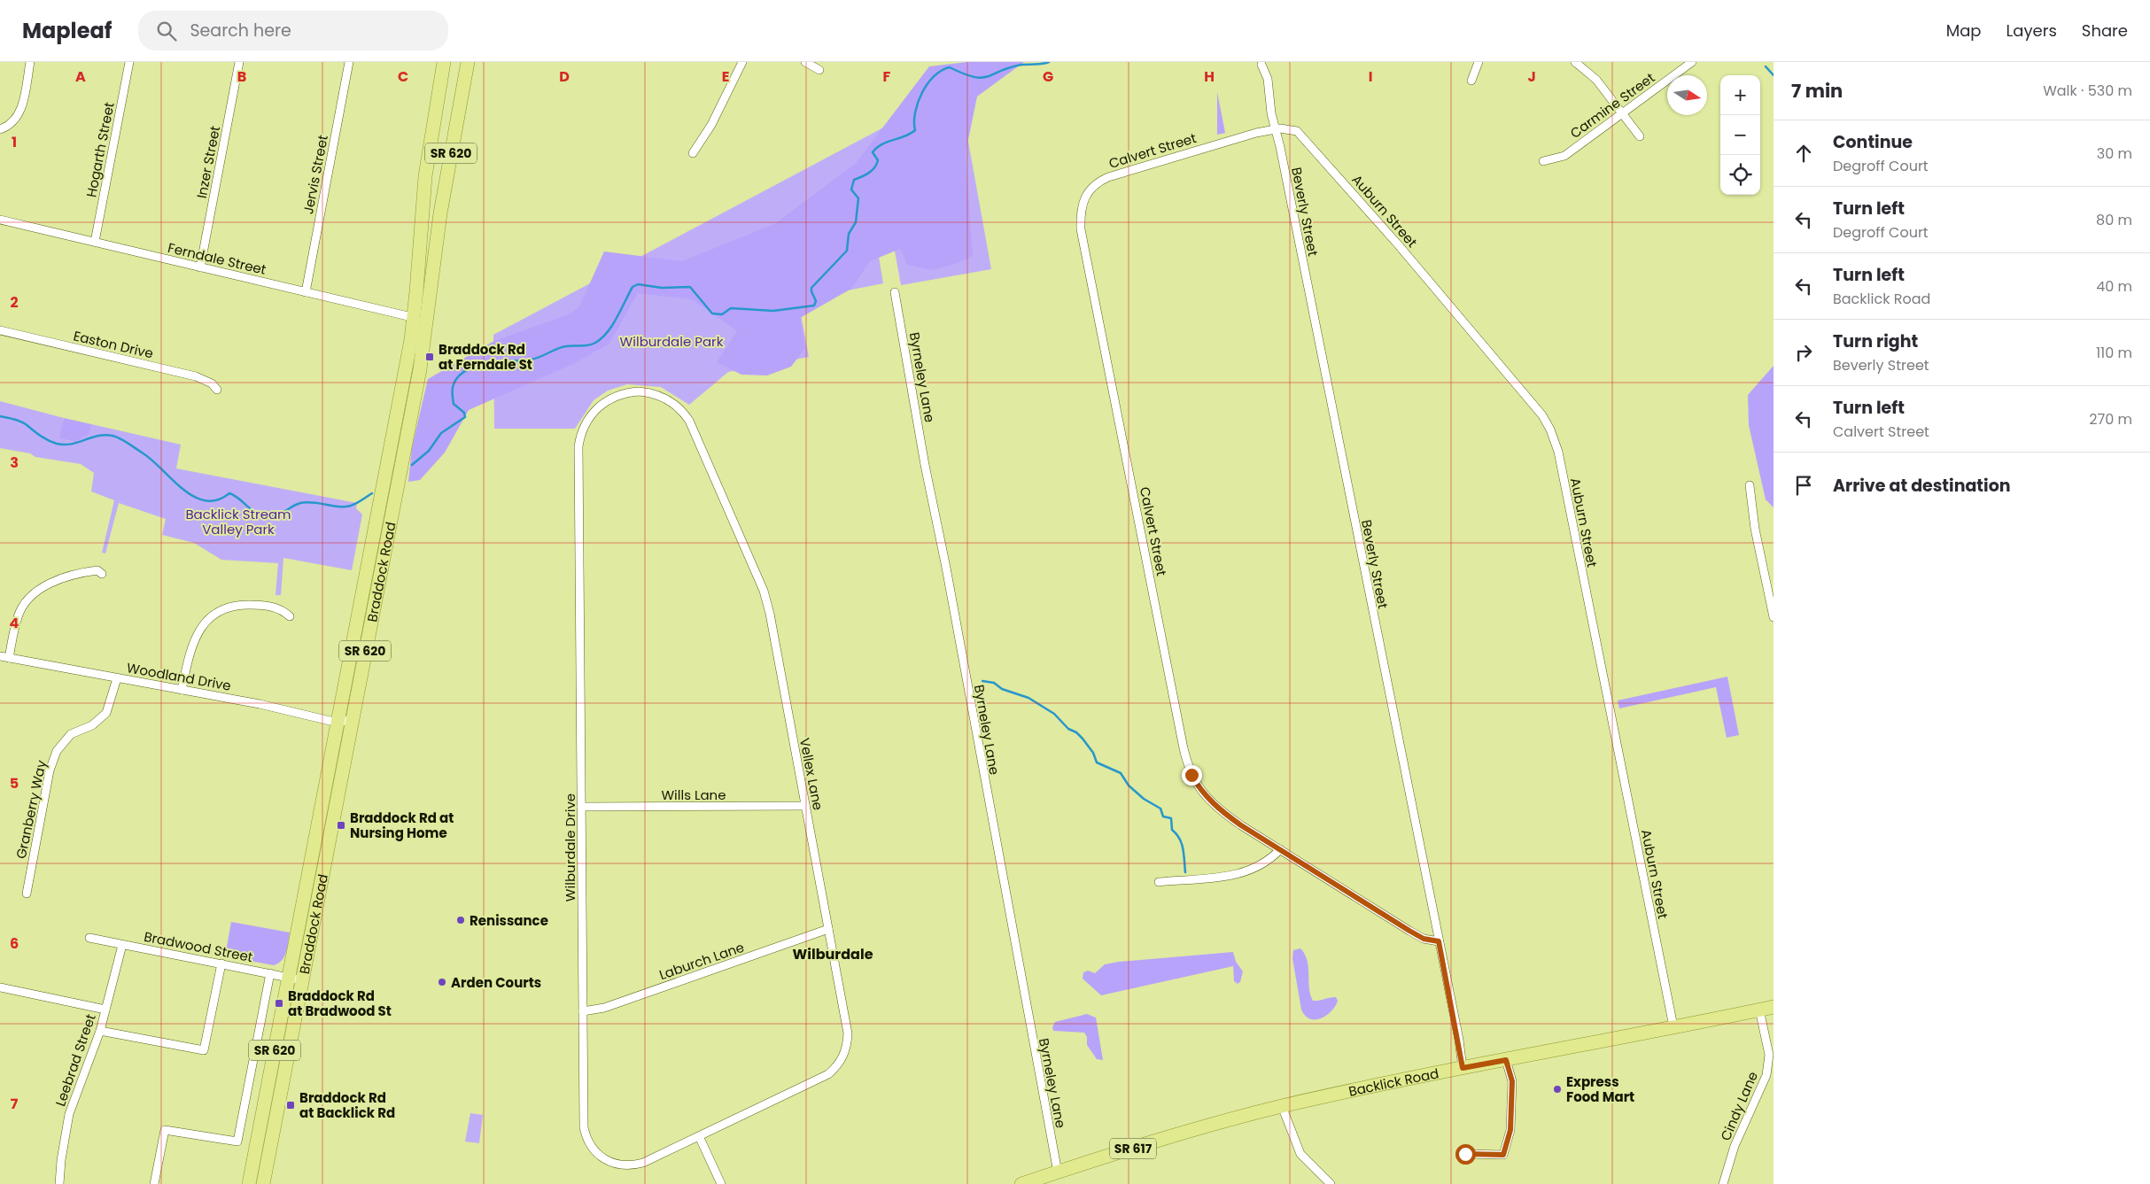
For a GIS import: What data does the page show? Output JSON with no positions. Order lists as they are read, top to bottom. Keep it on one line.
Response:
{"streets":{"main road":["SR 620","Braddock Road","Backlick Road","SR 617"],"street":["Carmine Street","Hogarth Street","Calvert Street","Inzer Street","Jervis Street","Auburn Street","Beverly Street","Ferndale Street","Easton Drive","Byrneley Lane","Woodland Drive","Vellex Lane","Wills Lane","Granberry Way","Wilburdale Drive","Bradwood Street","Laburch Lane","Leebrad Street","Cindy Lane"]},"crossings":[["Hogarth Street","Ferndale Street"],["Calvert Street","Auburn Street"],["Calvert Street","Beverly Street"],["Inzer Street","Ferndale Street"],["Jervis Street","Ferndale Street"],["Auburn Street","Beverly Street"],["Auburn Street","Backlick Road"],["Beverly Street","Backlick Road"],["Ferndale Street","Braddock Road"],["Byrneley Lane","Backlick Road"],["Braddock Road","Woodland Drive"],["Braddock Road","Bradwood Street"],["Woodland Drive","Granberry Way"],["Vellex Lane","Wills Lane"],["Vellex Lane","Wilburdale Drive"],["Vellex Lane","Laburch Lane"],["Wills Lane","Wilburdale Drive"],["Wilburdale Drive","Laburch Lane"],["Bradwood Street","Leebrad Street"],["Backlick Road","Cindy Lane"]],"districts":["Wilburdale"],"parks":["Wilburdale Park","Backlick Stream Valley Park"],"places":{"transit":["Braddock Rd at Ferndale St","Braddock Rd at Nursing Home","Braddock Rd at Bradwood St","Braddock Rd at Backlick Rd"],"other":["Renissance","Arden Courts","Express Food Mart"]},"north":"right","page":{"header":"Mapleaf","search":"Search here","nav":["Map","Layers","Share"],"heading":["7 min","Walk · 530 m"],"map_buttons":["+","−"],"list":[["Continue","Degroff Court","30 m"],["Turn left","Degroff Court","80 m"],["Turn left","Backlick Road","40 m"],["Turn right","Beverly Street","110 m"],["Turn left","Calvert Street","270 m"],"Arrive at destination"]},"grid":{"columns":["A","B","C","D","E","F","G","H","I","J"],"rows":["1","2","3","4","5","6","7"]}}
